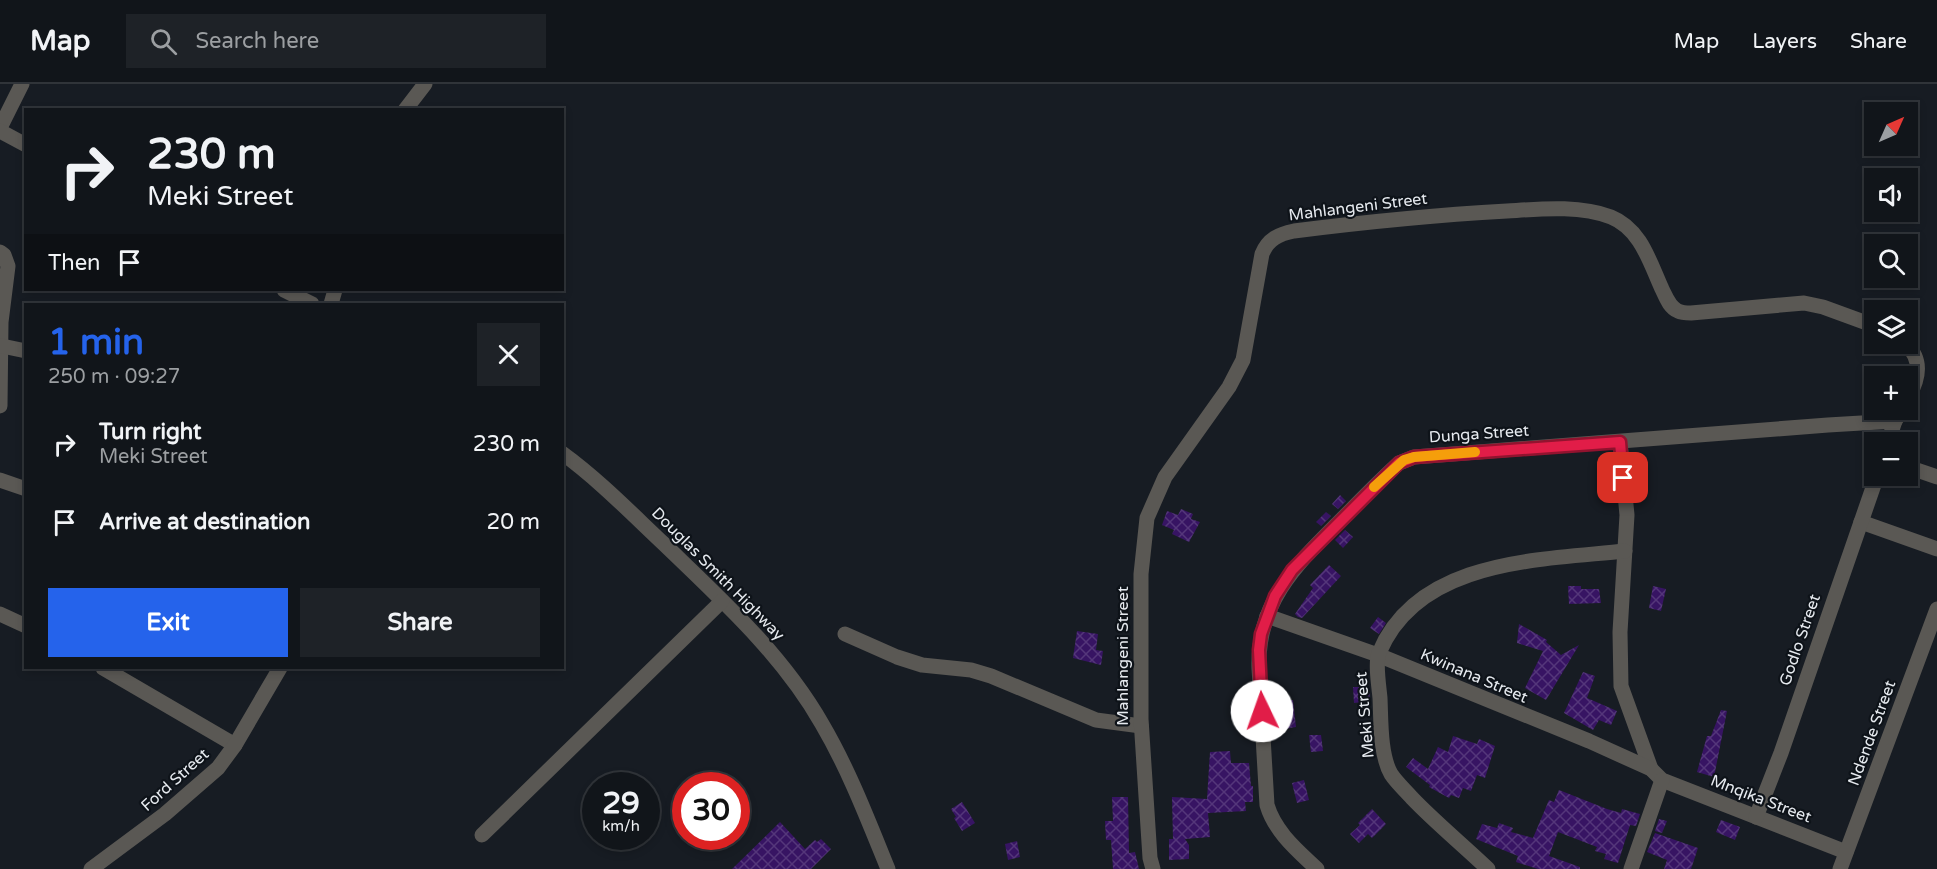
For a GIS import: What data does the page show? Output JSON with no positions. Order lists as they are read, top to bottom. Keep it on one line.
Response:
{"streets":{"street":["Mahlangeni Street","Dunga Street","Douglas Smith Highway","Godlo Street","Kwinana Street","Meki Street","Ndende Street","Ford Street","Mnqika Street"]},"crossings":[["Dunga Street","Kwinana Street"],["Godlo Street","Mnqika Street"],["Kwinana Street","Meki Street"],["Kwinana Street","Mnqika Street"],["Ndende Street","Mnqika Street"]],"north":"top right","page":{"header":"Map","search":"Search here","nav":["Map","Layers","Share"],"map_buttons":["+","−"],"turn":["230 m","Meki Street"],"then":"Then","heading":["1 min","250 m · 09:27"],"list":[{"name":"Turn right","note":"Meki Street","value":"230 m"},{"name":"Arrive at destination","value":"20 m"}],"buttons":["Exit","Share"],"speed":"29 km/h","limit":"30"}}
